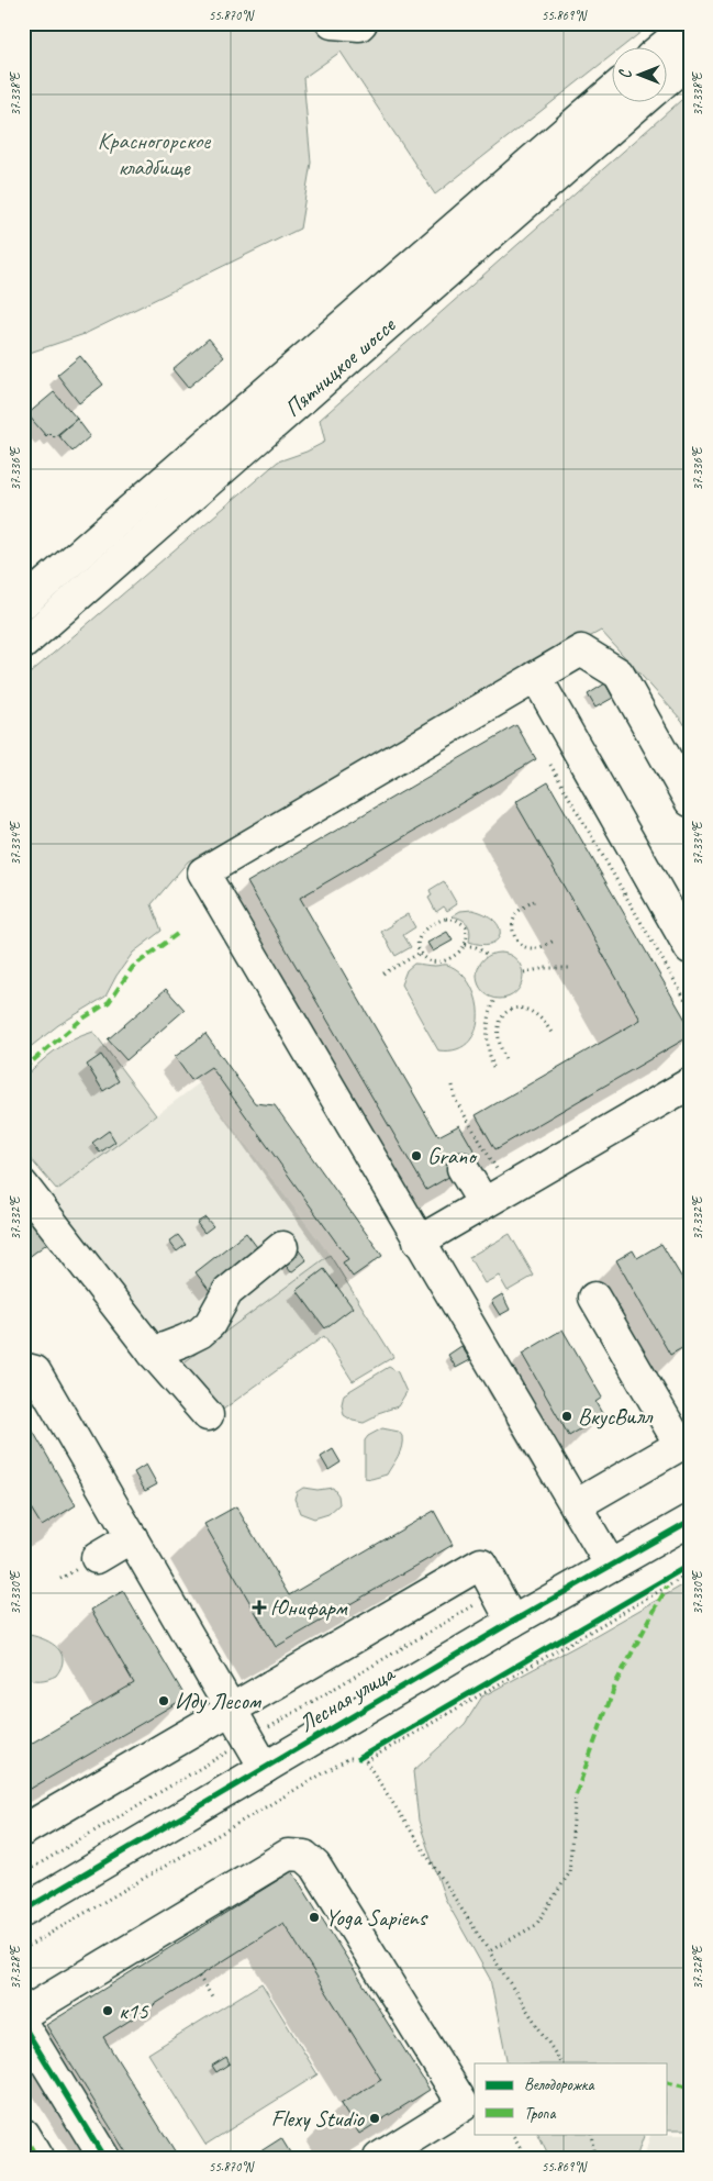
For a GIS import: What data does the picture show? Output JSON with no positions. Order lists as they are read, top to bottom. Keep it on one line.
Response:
{"streets":{"main road":["Пятницкое шоссе","Лесная улица"]},"parks":["Красногорское кладбище"],"places":{"other":["Grano","ВкусВилл","Иду Лесом","Yoga Sapiens","к15","Flexy Studio"],"health":["Юнифарм"]},"legend":["Велодорожка","Тропа"],"north":"left","coordinates":["55.870°N","55.869°N","37.338°E","37.336°E","37.334°E","37.332°E","37.330°E","37.328°E"]}
